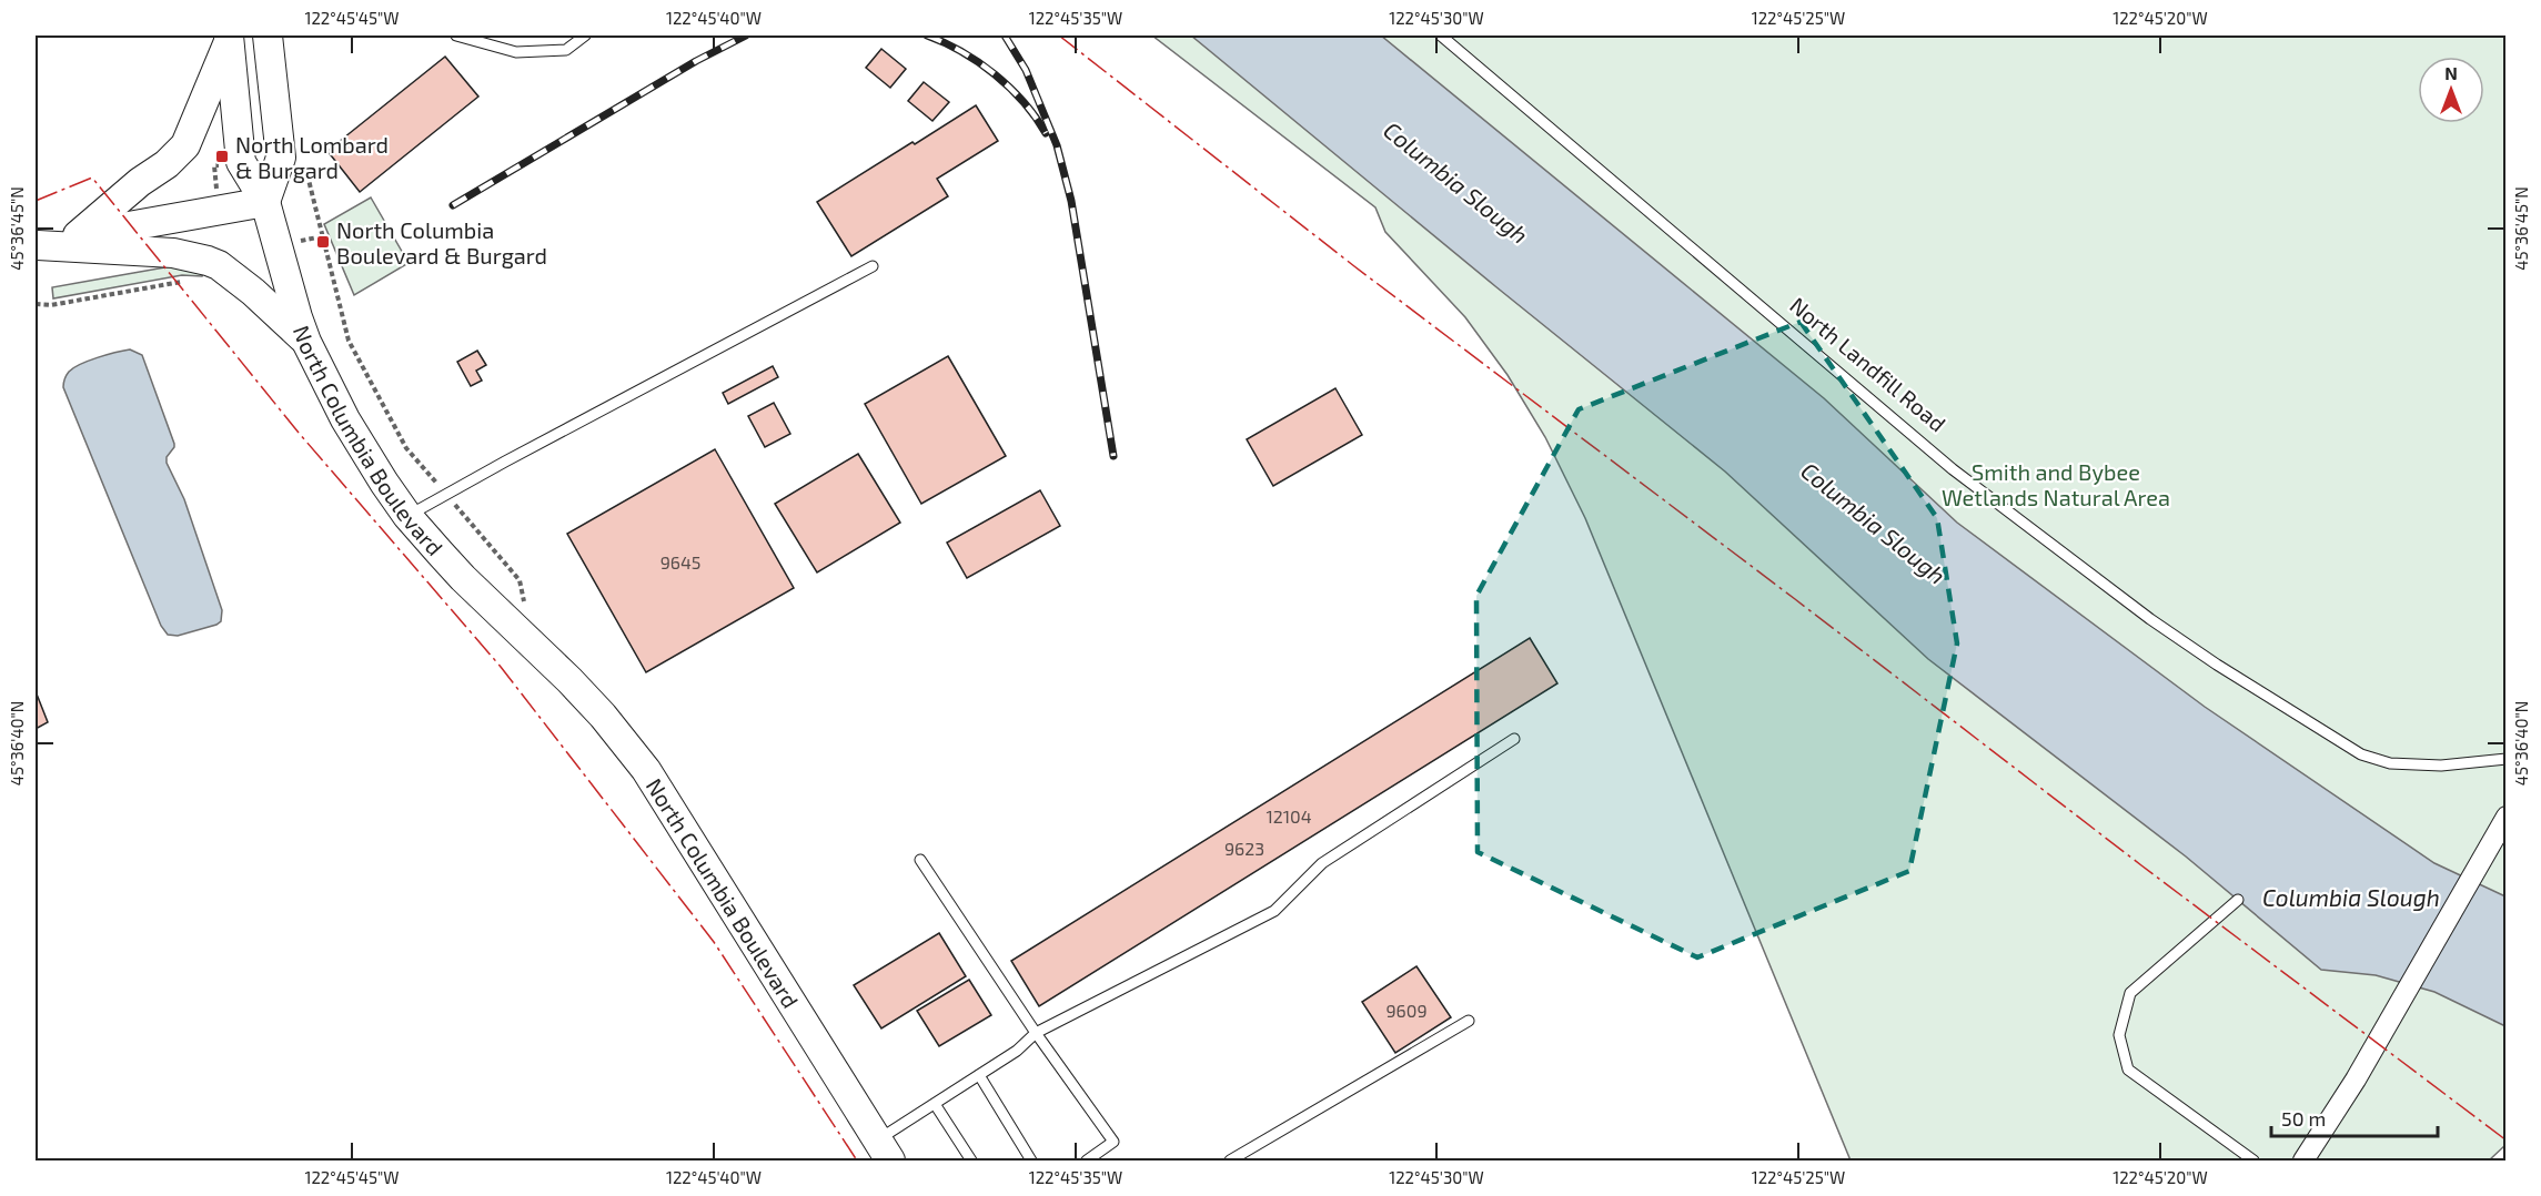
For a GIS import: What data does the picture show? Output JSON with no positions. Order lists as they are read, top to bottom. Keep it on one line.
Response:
{"streets":{"main road":["North Columbia Boulevard"],"lane":["North Landfill Road"]},"water":["Columbia Slough"],"parks":["Smith and Bybee Wetlands Natural Area"],"places":{"transit":["North Lombard & Burgard","North Columbia Boulevard & Burgard"]},"house_numbers":["9645","12104","9623","9609"],"scale_bar":"50 m","north":"top","coordinates":["122°45'45\"W","122°45'40\"W","122°45'35\"W","122°45'30\"W","122°45'25\"W","122°45'20\"W","45°36'45\"N","45°36'40\"N"]}
